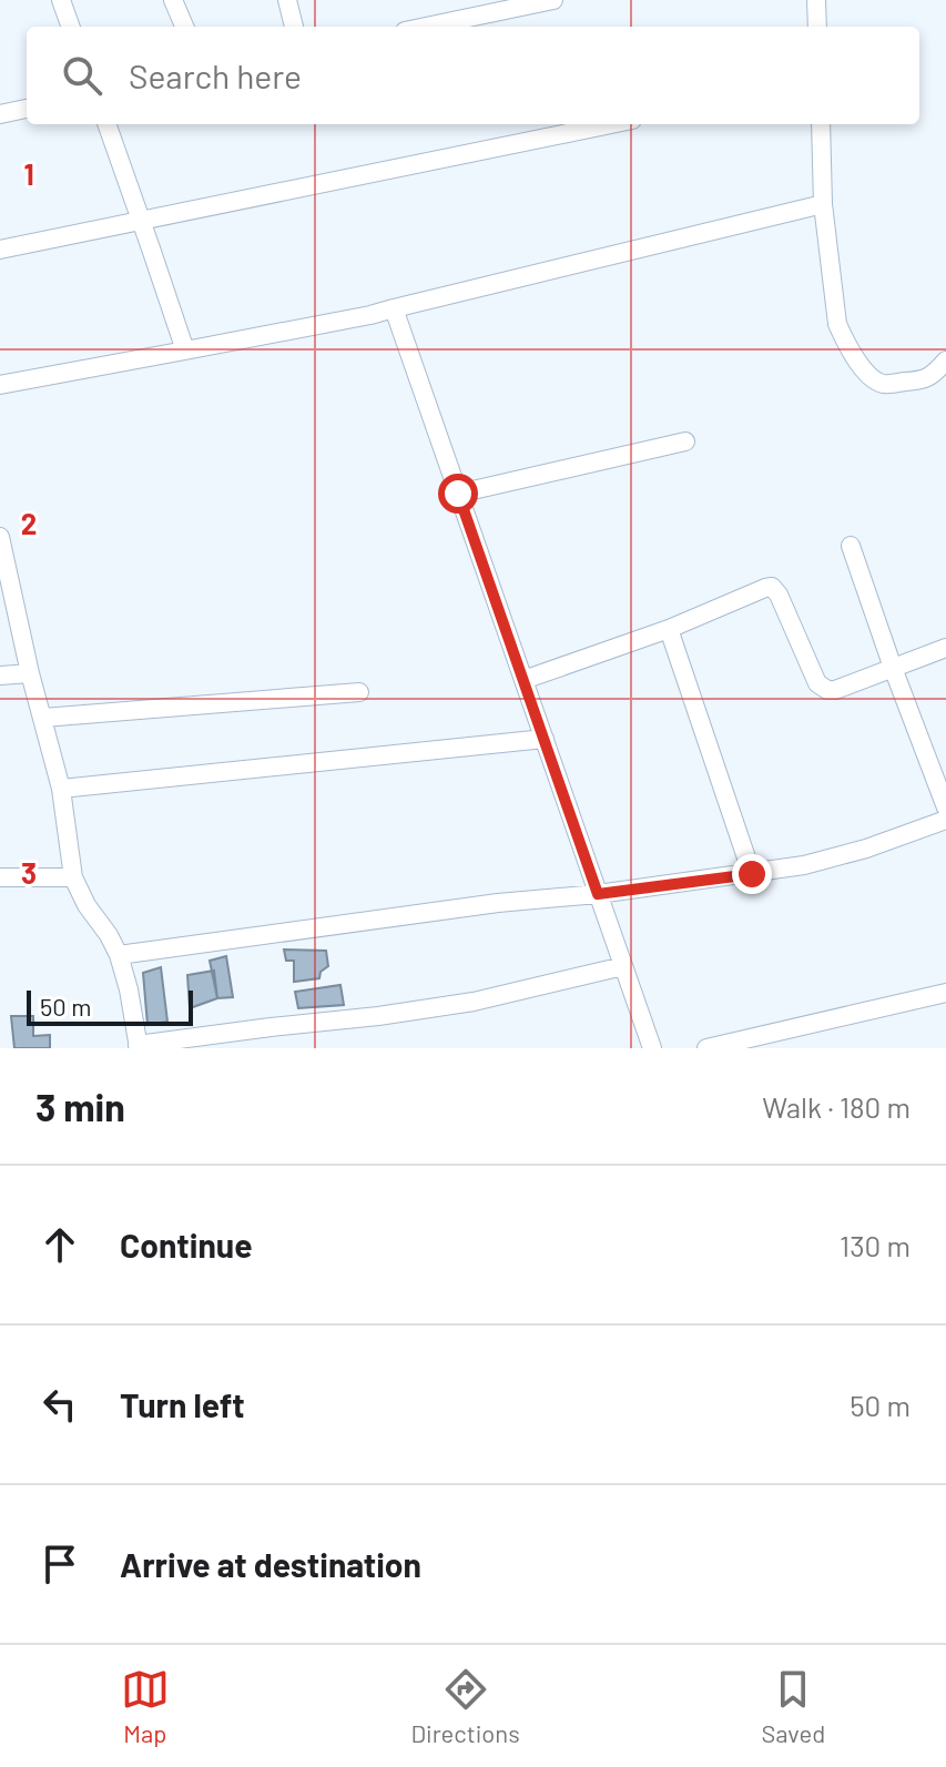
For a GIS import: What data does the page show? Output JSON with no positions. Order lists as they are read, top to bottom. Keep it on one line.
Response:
{"scale_bar":"50 m","page":{"search":"Search here","scale":"50 m","heading":["3 min","Walk · 180 m"],"list":[["Continue","130 m"],["Turn left","50 m"],"Arrive at destination"],"nav":["Map","Directions","Saved"]},"grid":{"rows":["1","2","3"]}}
